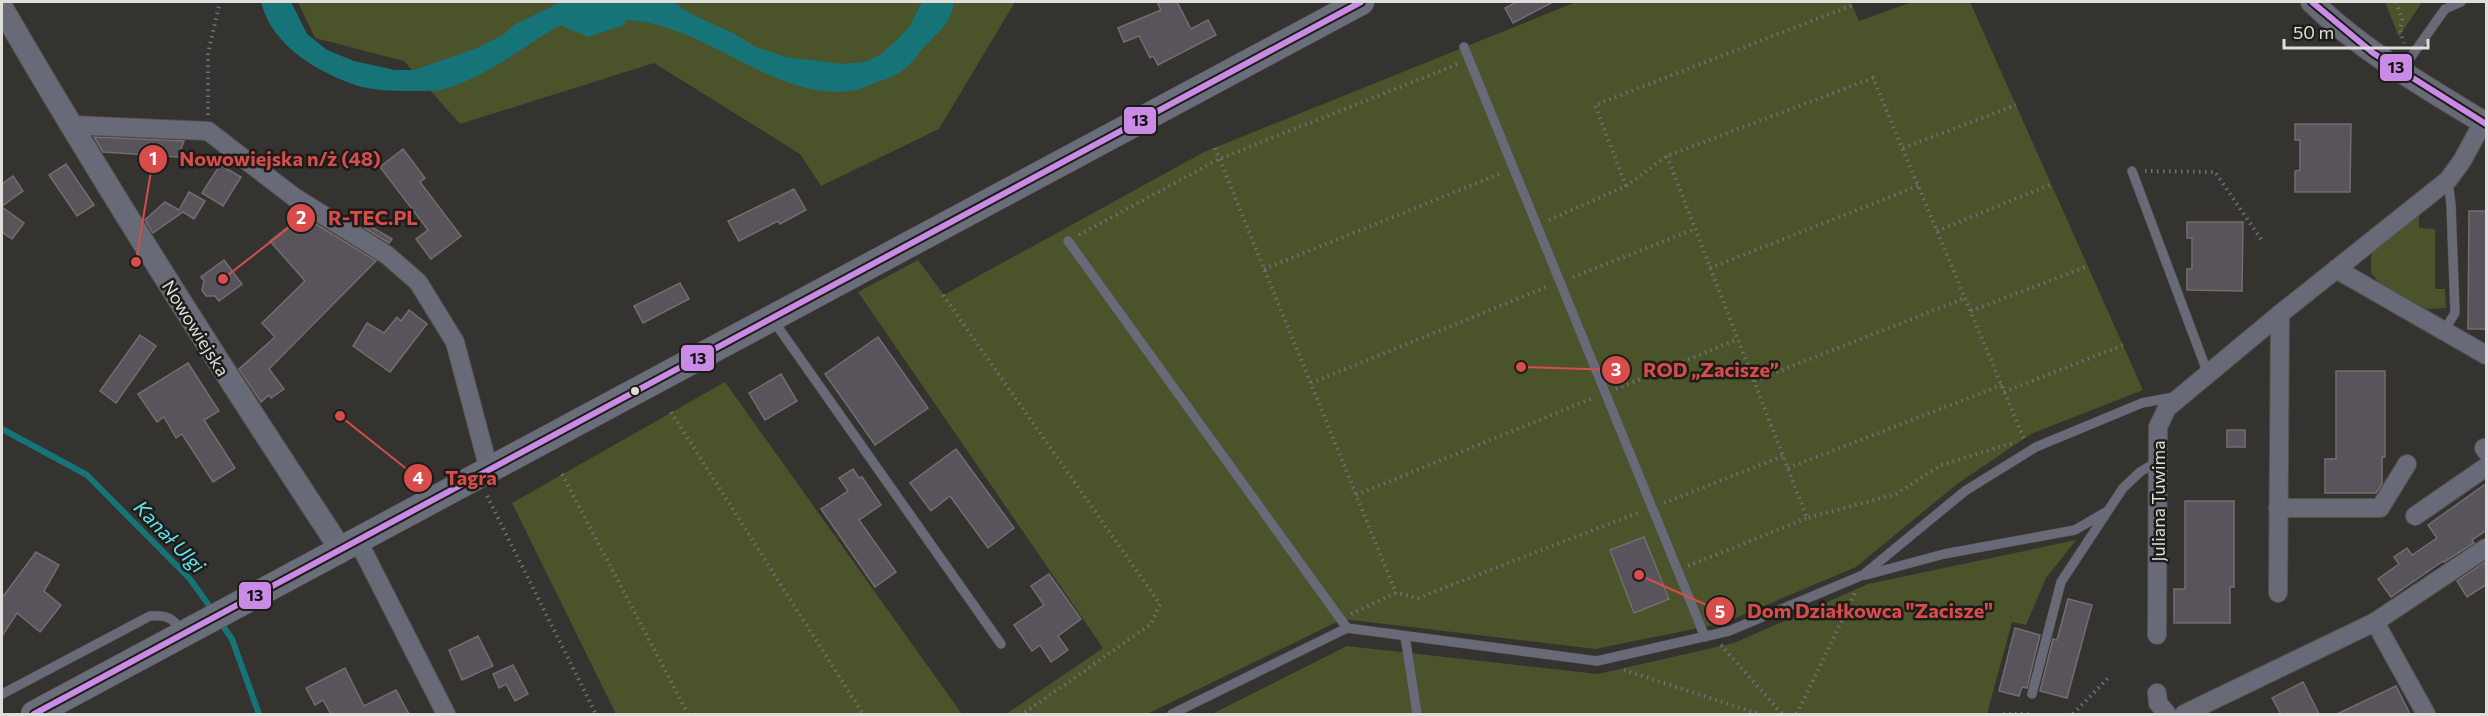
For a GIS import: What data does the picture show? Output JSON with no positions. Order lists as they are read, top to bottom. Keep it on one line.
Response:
{"streets":{"street":["Nowowiejska","Juliana Tuwima"]},"water":["Kanał Ulgi"],"places":["Nowowiejska n/ż (48)","R-TEC.PL","ROD „Zacisze”","Tagra","Dom Działkowca \"Zacisze\""],"lines":["transit line 13"],"scale_bar":"50 m"}
